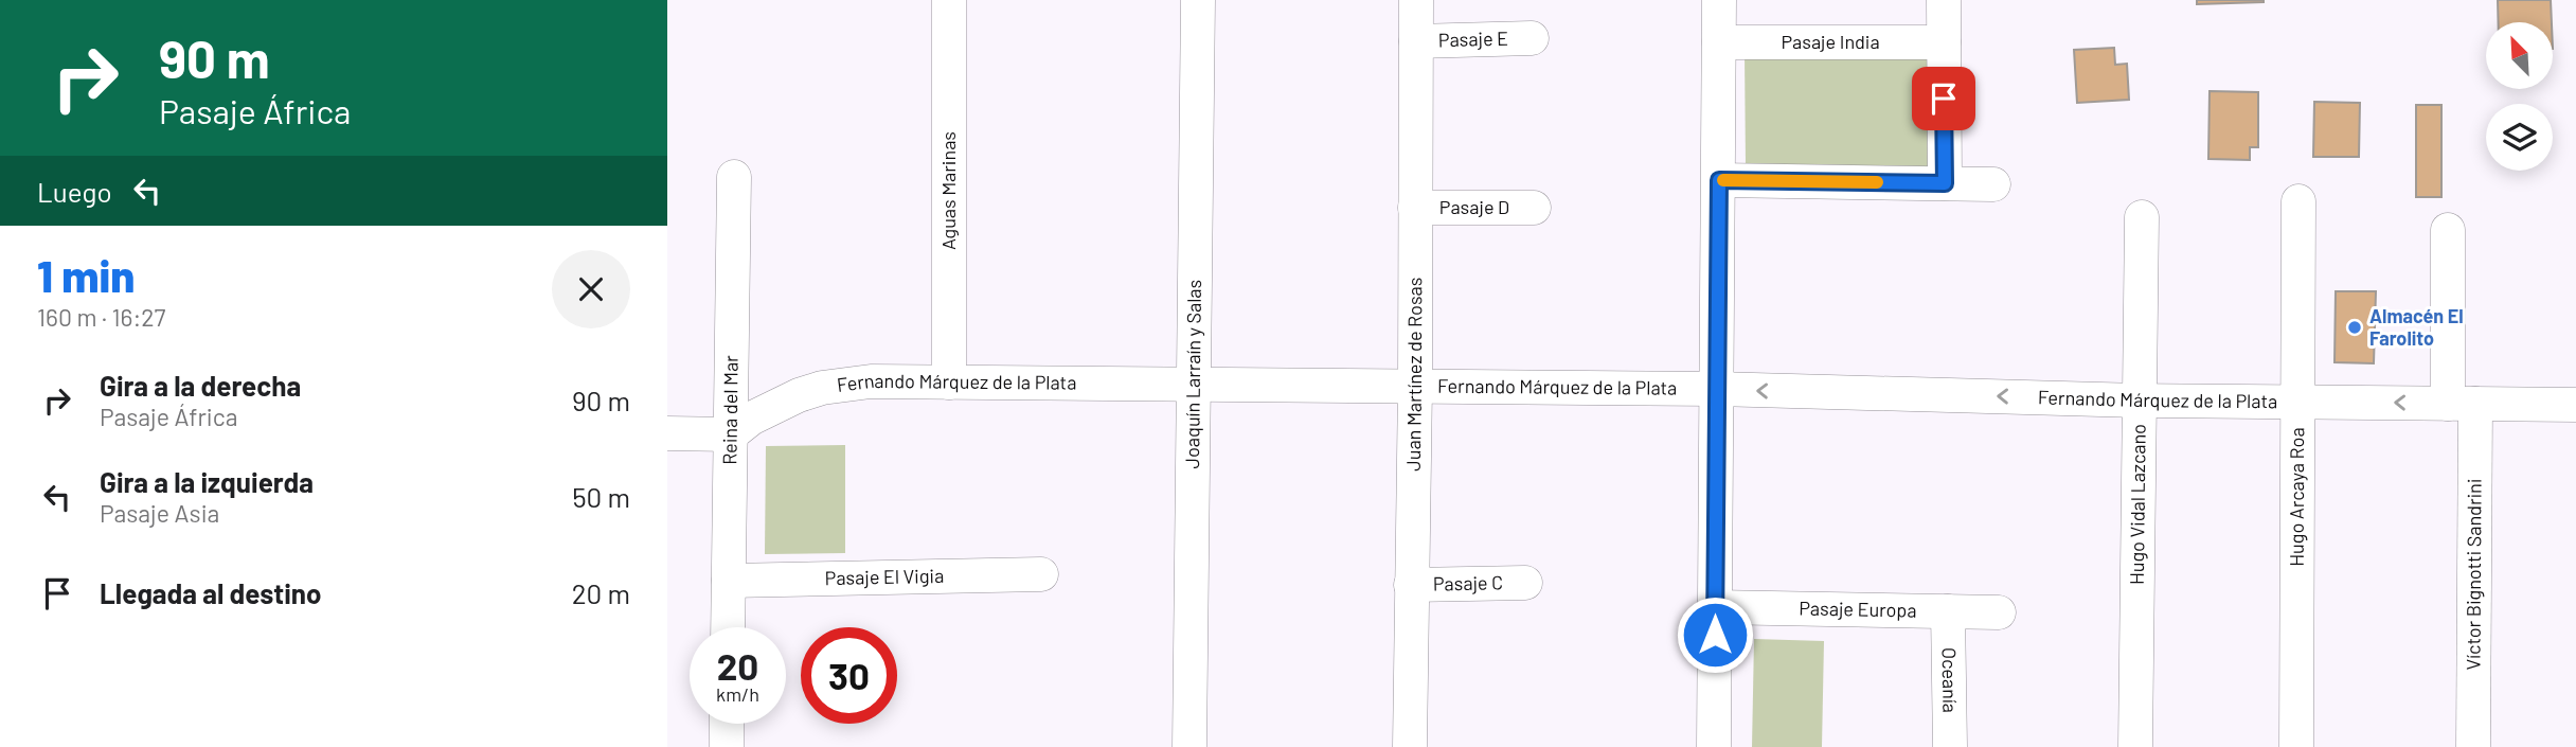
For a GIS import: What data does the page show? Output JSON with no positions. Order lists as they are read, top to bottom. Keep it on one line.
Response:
{"streets":{"street":["Pasaje E","Pasaje India","Aguas Marinas","Pasaje D","Joaquín Larraín y Salas","Juan Martínez de Rosas","Fernando Márquez de la Plata","Reina del Mar","Hugo Arcaya Roa","Hugo Vidal Lazcano","Víctor Bignotti Sandrini","Pasaje El Vigia","Pasaje C","Pasaje Europa","Oceanía"]},"crossings":[["Pasaje E","Juan Martínez de Rosas"],["Aguas Marinas","Fernando Márquez de la Plata"],["Pasaje D","Juan Martínez de Rosas"],["Joaquín Larraín y Salas","Fernando Márquez de la Plata"],["Juan Martínez de Rosas","Fernando Márquez de la Plata"],["Juan Martínez de Rosas","Pasaje C"],["Fernando Márquez de la Plata","Reina del Mar"],["Fernando Márquez de la Plata","Hugo Arcaya Roa"],["Fernando Márquez de la Plata","Hugo Vidal Lazcano"],["Fernando Márquez de la Plata","Víctor Bignotti Sandrini"],["Reina del Mar","Pasaje El Vigia"],["Pasaje Europa","Oceanía"]],"places":["Almacén El Farolito"],"north":"top left","page":{"turn":["90 m","Pasaje África"],"then":"Luego","heading":["1 min","160 m · 16:27"],"list":[{"name":"Gira a la derecha","note":"Pasaje África","value":"90 m"},{"name":"Gira a la izquierda","note":"Pasaje Asia","value":"50 m"},{"name":"Llegada al destino","value":"20 m"}],"speed":"20 km/h","limit":"30"}}
